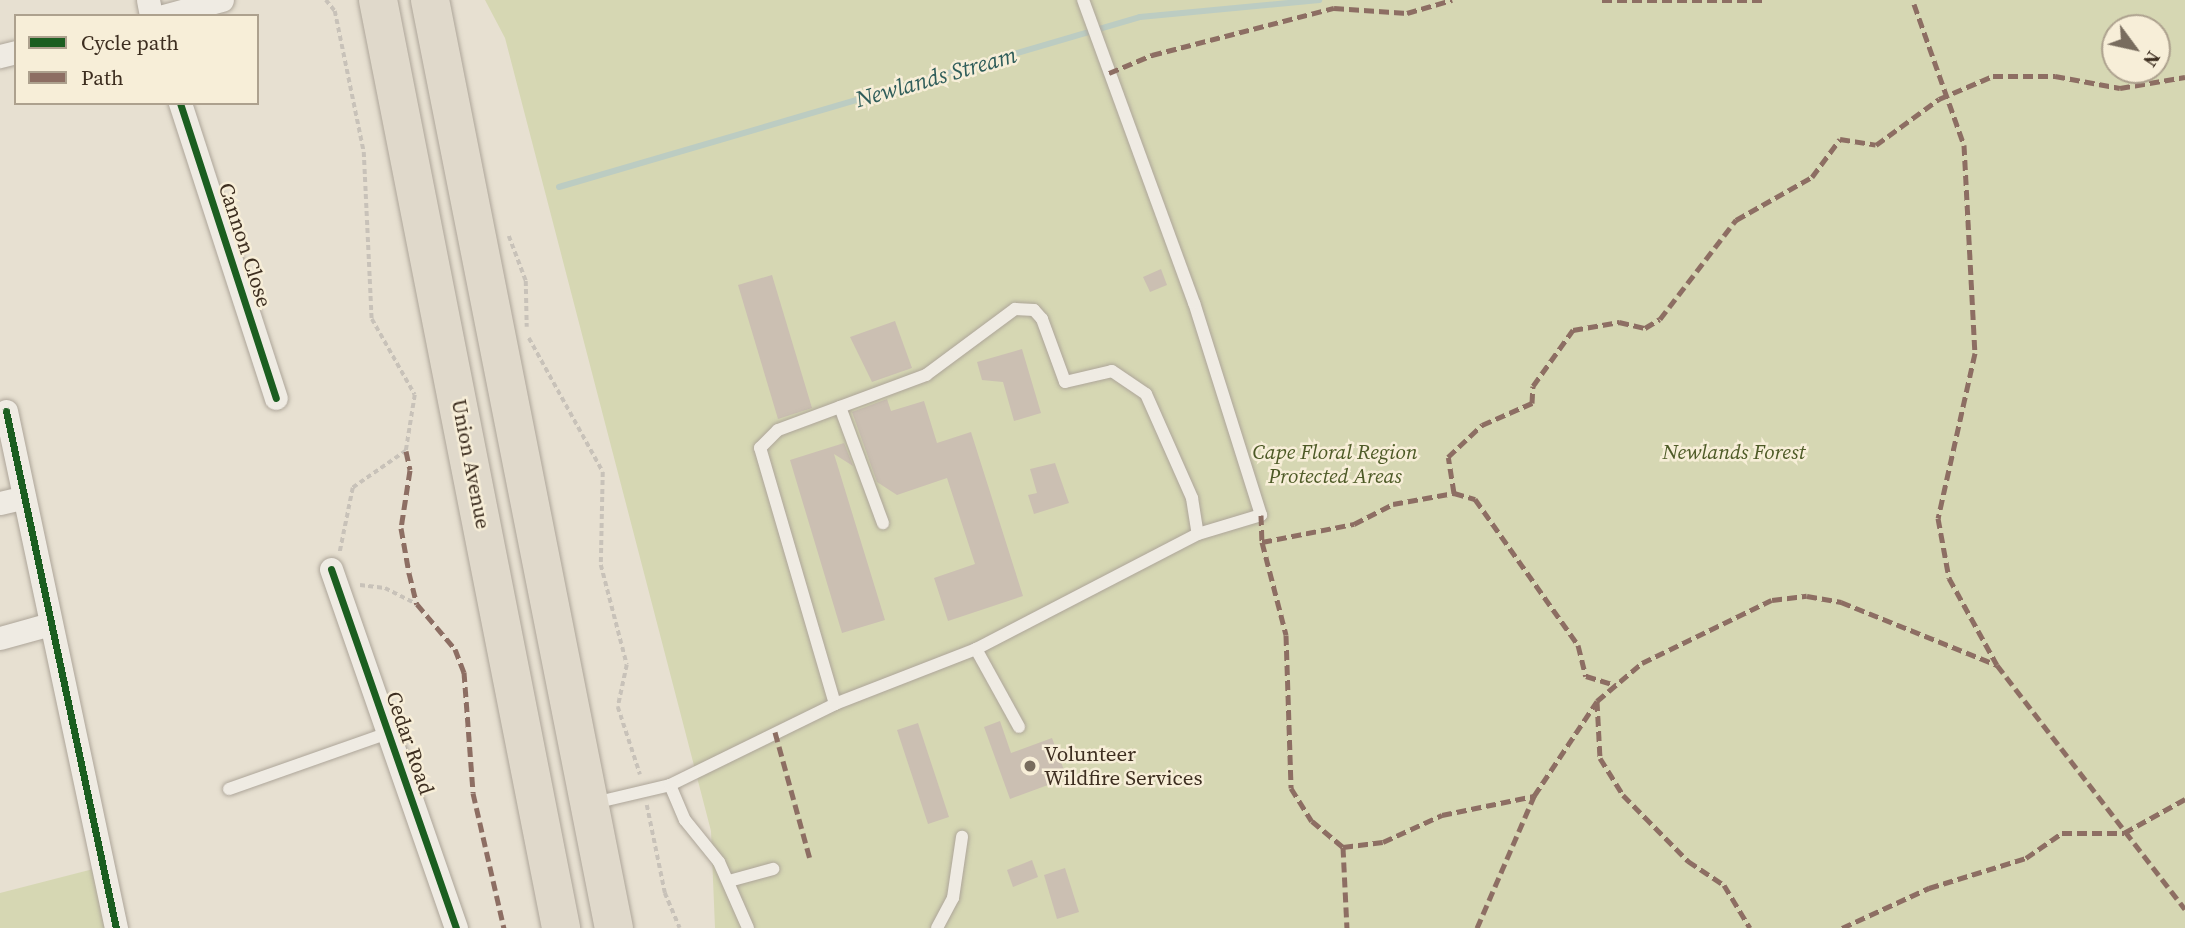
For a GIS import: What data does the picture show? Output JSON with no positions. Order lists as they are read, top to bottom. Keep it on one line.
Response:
{"streets":{"highway":["Union Avenue"],"street":["Cannon Close","Cedar Road"]},"water":["Newlands Stream"],"parks":["Cape Floral Region Protected Areas","Newlands Forest"],"places":["Volunteer Wildfire Services"],"legend":["Cycle path","Path"],"north":"bottom right"}
